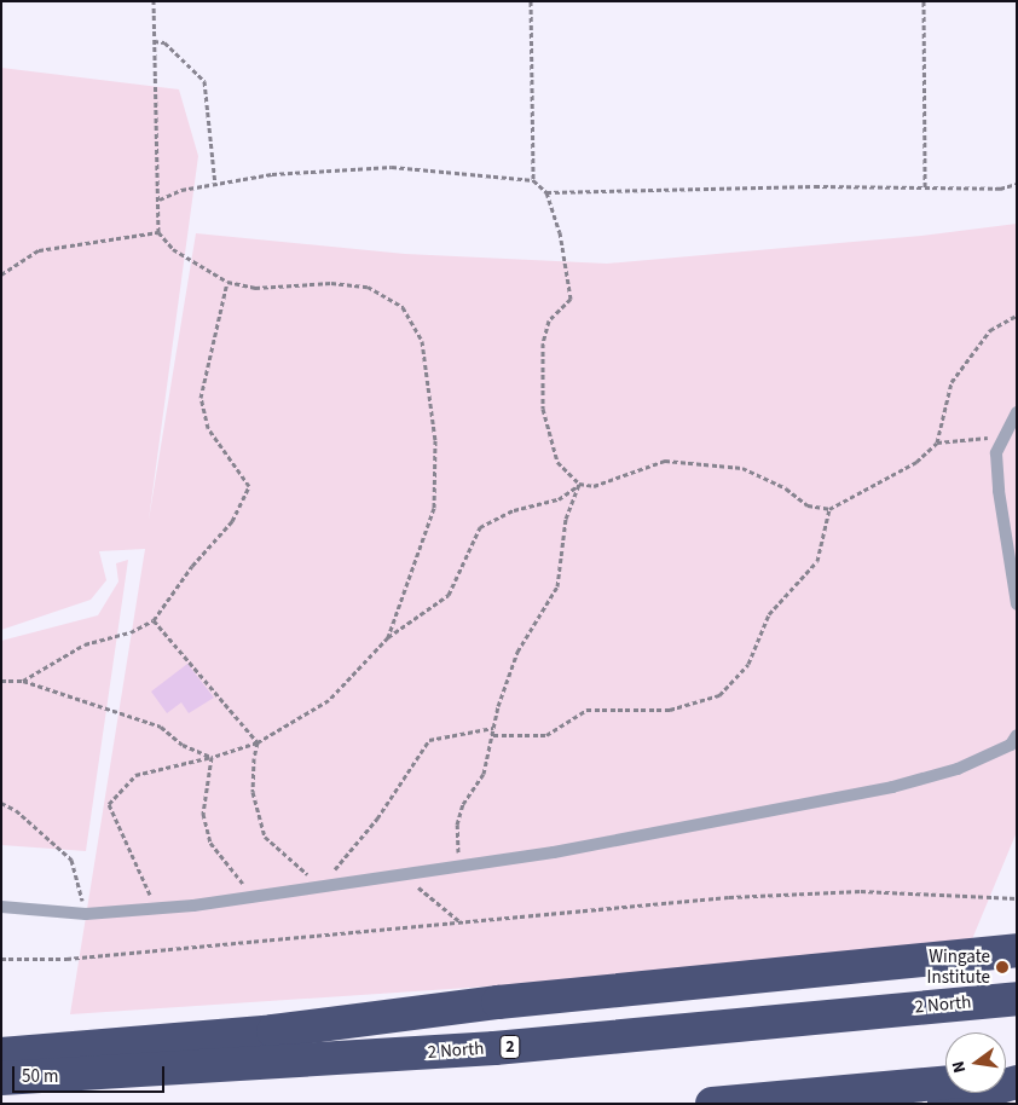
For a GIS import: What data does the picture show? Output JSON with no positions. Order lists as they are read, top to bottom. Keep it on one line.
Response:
{"streets":{"highway":["2 North","2"]},"places":["Wingate Institute"],"scale_bar":"50 m","north":"left"}
